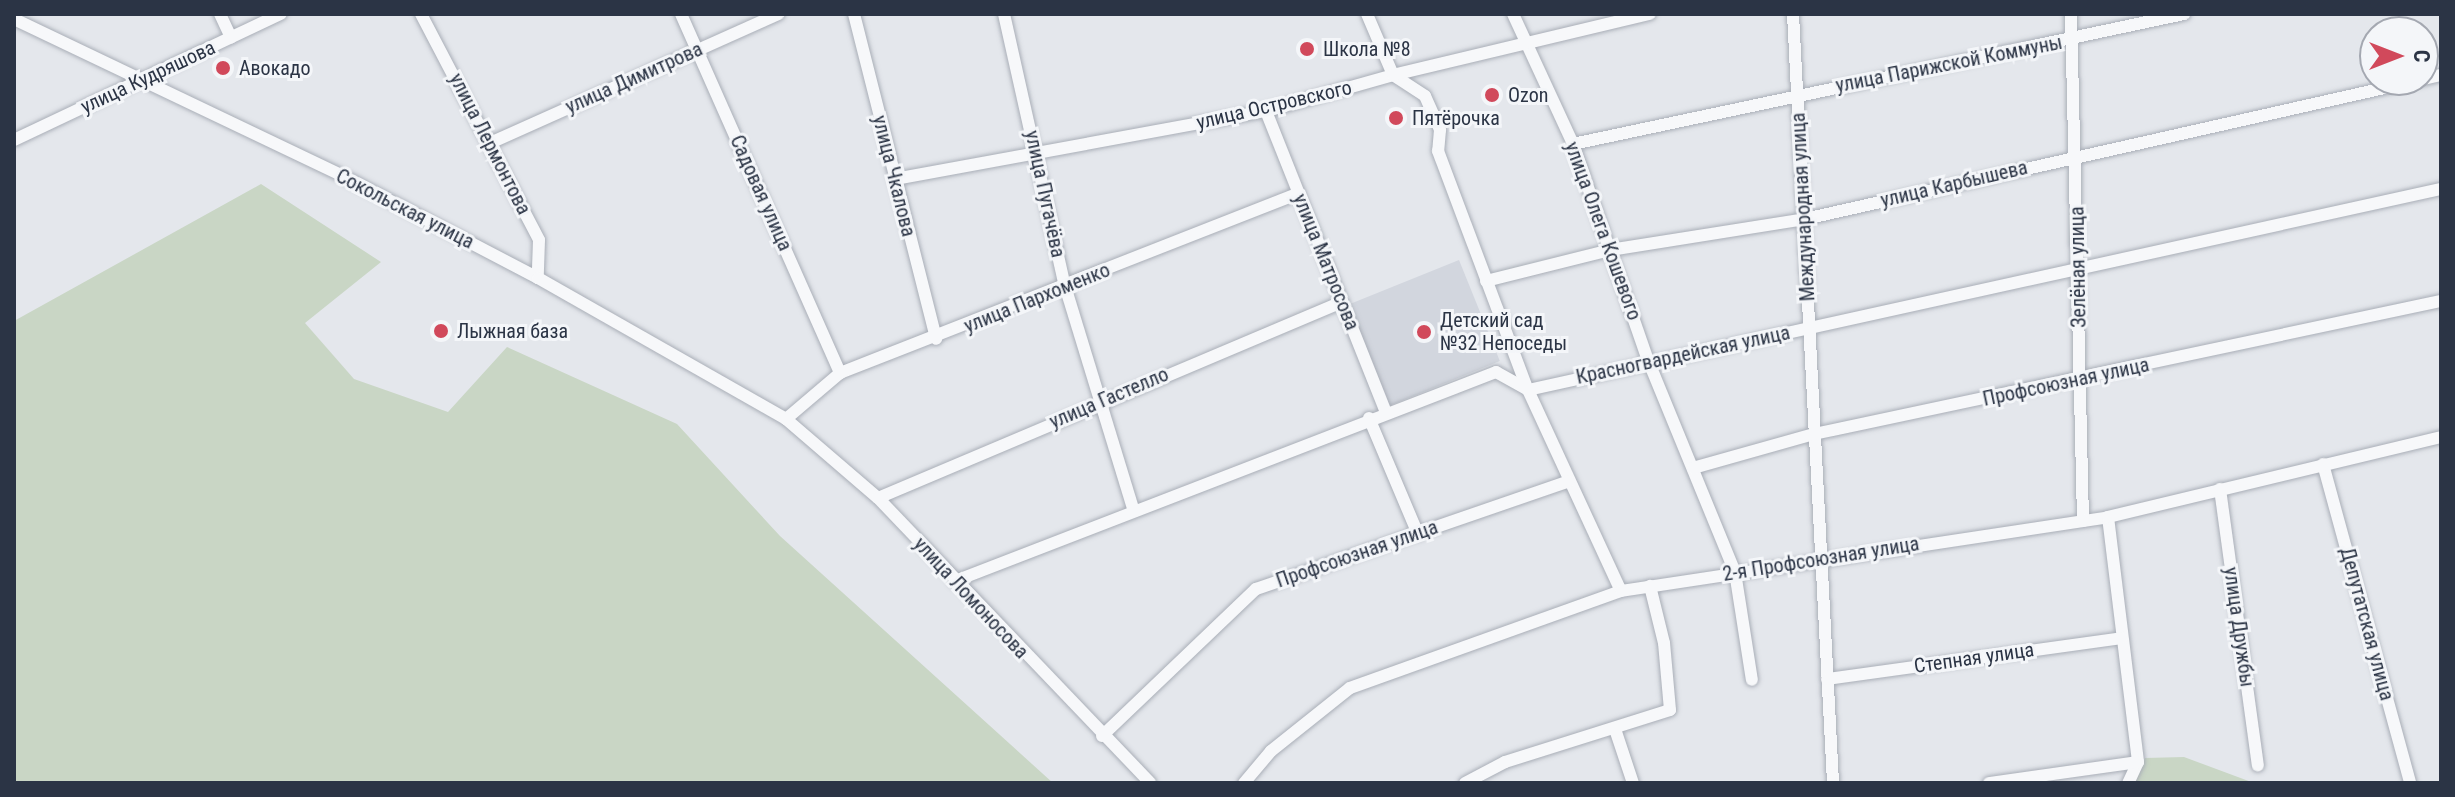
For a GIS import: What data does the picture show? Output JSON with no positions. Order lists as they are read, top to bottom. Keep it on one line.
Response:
{"streets":{"street":["улица Парижской Коммуны","улица Кудряшова","улица Димитрова","улица Островского","улица Лермонтова","улица Чкалова","улица Карбышева","Садовая улица","улица Пугачёва","Международная улица","Сокольская улица","улица Олега Кошевого","улица Матросова","Зелёная улица","улица Пархоменко","Красногвардейская улица","Профсоюзная улица","улица Гастелло","2-я Профсоюзная улица","улица Ломоносова","Депутатская улица","улица Дружбы","Степная улица"]},"crossings":[["улица Парижской Коммуны","Международная улица"],["улица Парижской Коммуны","улица Олега Кошевого"],["улица Парижской Коммуны","Зелёная улица"],["улица Кудряшова","Сокольская улица"],["улица Димитрова","улица Лермонтова"],["улица Димитрова","Садовая улица"],["улица Островского","улица Чкалова"],["улица Островского","улица Пугачёва"],["улица Островского","улица Олега Кошевого"],["улица Островского","улица Матросова"],["улица Лермонтова","Сокольская улица"],["улица Чкалова","улица Пархоменко"],["улица Карбышева","Международная улица"],["улица Карбышева","улица Олега Кошевого"],["улица Карбышева","Зелёная улица"],["Садовая улица","улица Пархоменко"],["улица Пугачёва","улица Пархоменко"],["улица Пугачёва","улица Гастелло"],["Международная улица","Красногвардейская улица"],["Международная улица","Профсоюзная улица"],["Международная улица","2-я Профсоюзная улица"],["Международная улица","Степная улица"],["Сокольская улица","улица Пархоменко"],["Сокольская улица","улица Ломоносова"],["улица Олега Кошевого","Красногвардейская улица"],["улица Олега Кошевого","Профсоюзная улица"],["улица Олега Кошевого","2-я Профсоюзная улица"],["улица Матросова","улица Пархоменко"],["улица Матросова","улица Гастелло"],["Зелёная улица","Красногвардейская улица"],["Зелёная улица","Профсоюзная улица"],["Зелёная улица","2-я Профсоюзная улица"],["улица Пархоменко","улица Ломоносова"],["Профсоюзная улица","улица Ломоносова"],["улица Гастелло","улица Ломоносова"],["2-я Профсоюзная улица","Депутатская улица"],["2-я Профсоюзная улица","улица Дружбы"]],"places":["Школа №8","Авокадо","Ozon","Пятёрочка","Лыжная база","Детский сад №32 Непоседы"],"north":"right"}
